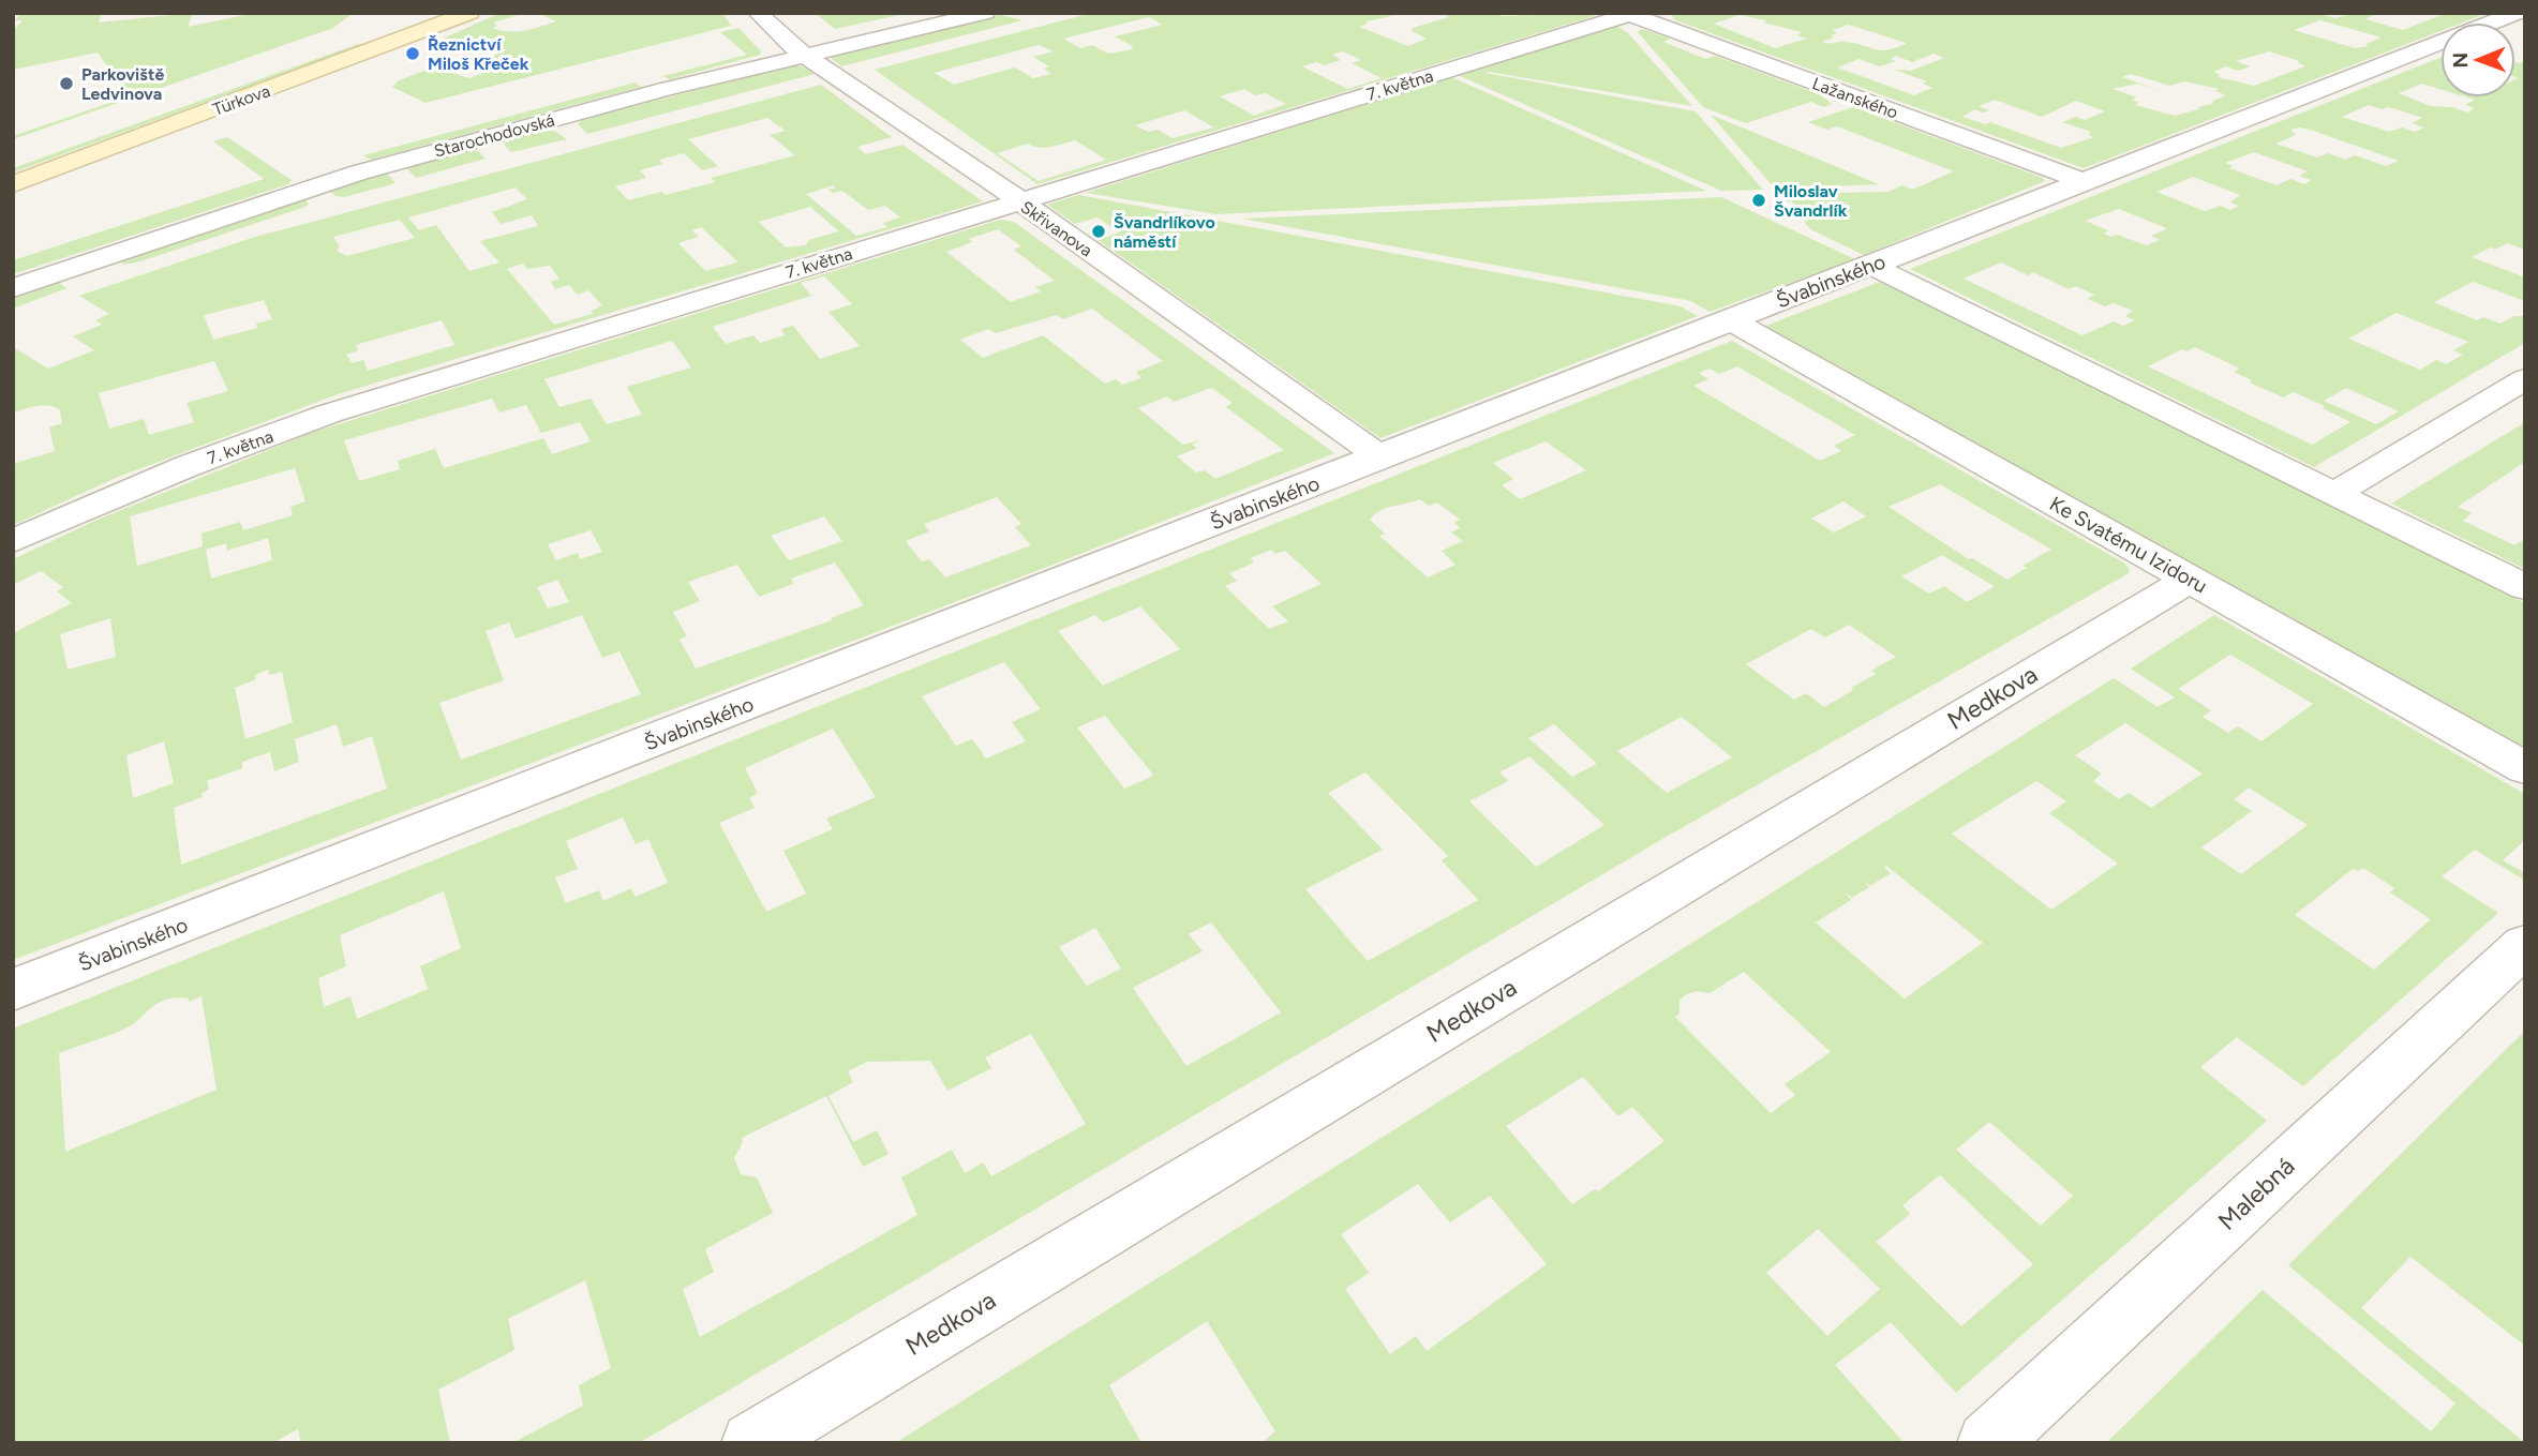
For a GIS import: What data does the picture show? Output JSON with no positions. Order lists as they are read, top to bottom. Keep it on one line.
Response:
{"streets":{"main road":["Türkova"],"street":["7. května","Lažanského","Starochodovská","Skřivanova","Švabinského","Ke Svatému Izidoru","Medkova","Malebná"]},"crossings":[["7. května","Lažanského"],["7. května","Skřivanova"],["Lažanského","Švabinského"],["Starochodovská","Skřivanova"],["Skřivanova","Švabinského"],["Švabinského","Ke Svatému Izidoru"],["Ke Svatému Izidoru","Medkova"]],"places":["Řeznictví Miloš Křeček","Parkoviště Ledvinova","Miloslav Švandrlík","Švandrlíkovo náměstí"],"north":"left"}
